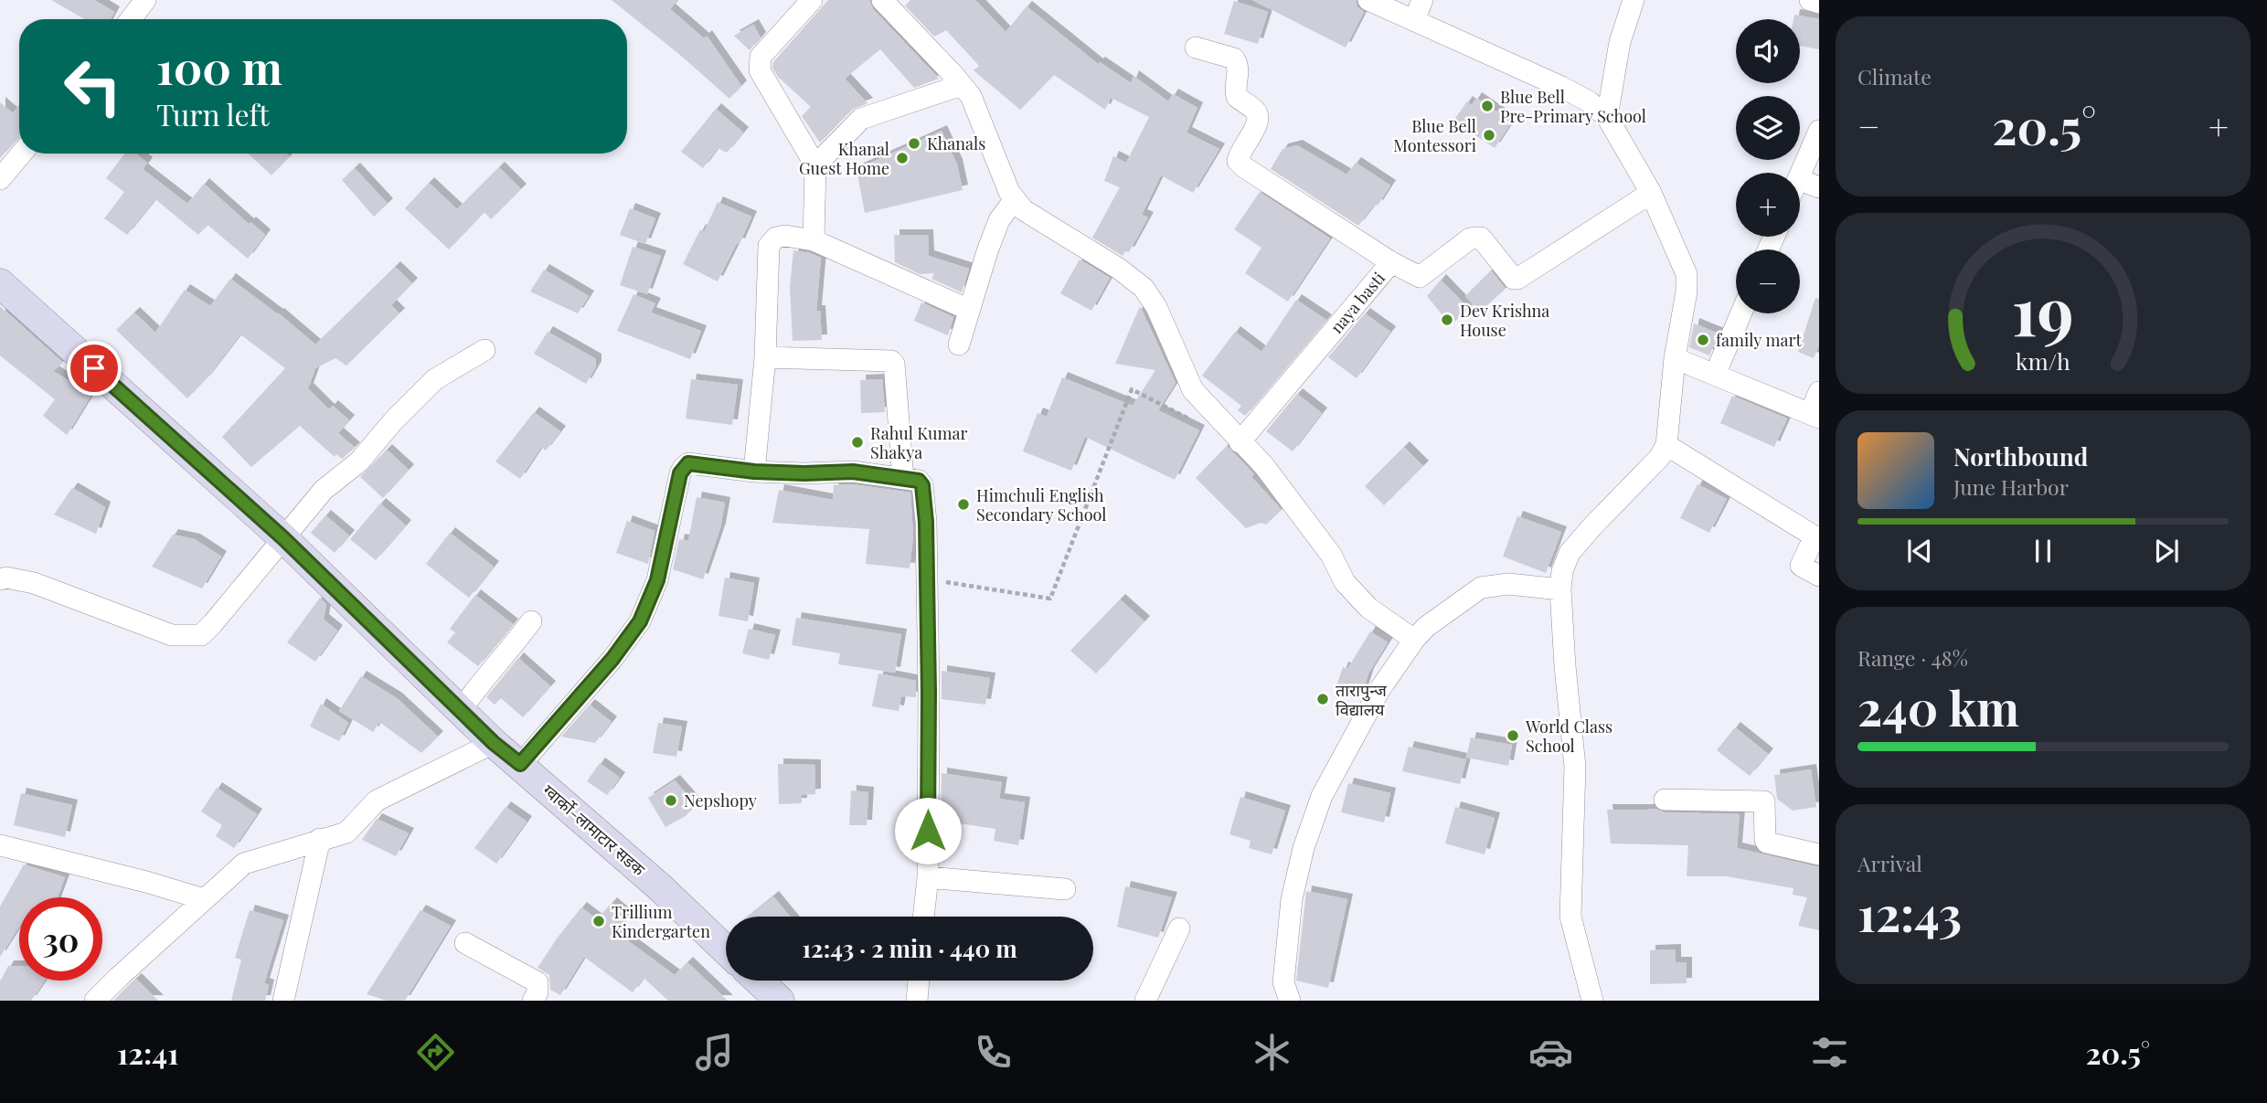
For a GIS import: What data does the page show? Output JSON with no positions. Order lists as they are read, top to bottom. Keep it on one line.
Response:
{"streets":{"main road":["ग्वार्को-लामाटार सडक"],"street":["naya basti"]},"places":["Blue Bell Pre-Primary School","Blue Bell Montessori","Khanals","Khanal Guest Home","Dev Krishna House","family mart","Rahul Kumar Shakya","Himchuli English Secondary School","तारापुन्ज विद्यालय","World Class School","Nepshopy","Trillium Kindergarten"],"page":{"tile":["Climate",["Range · 48%","240 km"],["Arrival","12:43"]],"map_buttons":["+","−"],"turn":["100 m","Turn left"],"heat":["−","20.5°","+"],"song":["Northbound","June Harbor"],"limit":"30","trip":"12:43 · 2 min · 440 m","tabs":["12:41","20.5°"],"gauge":["19","km/h"]}}
